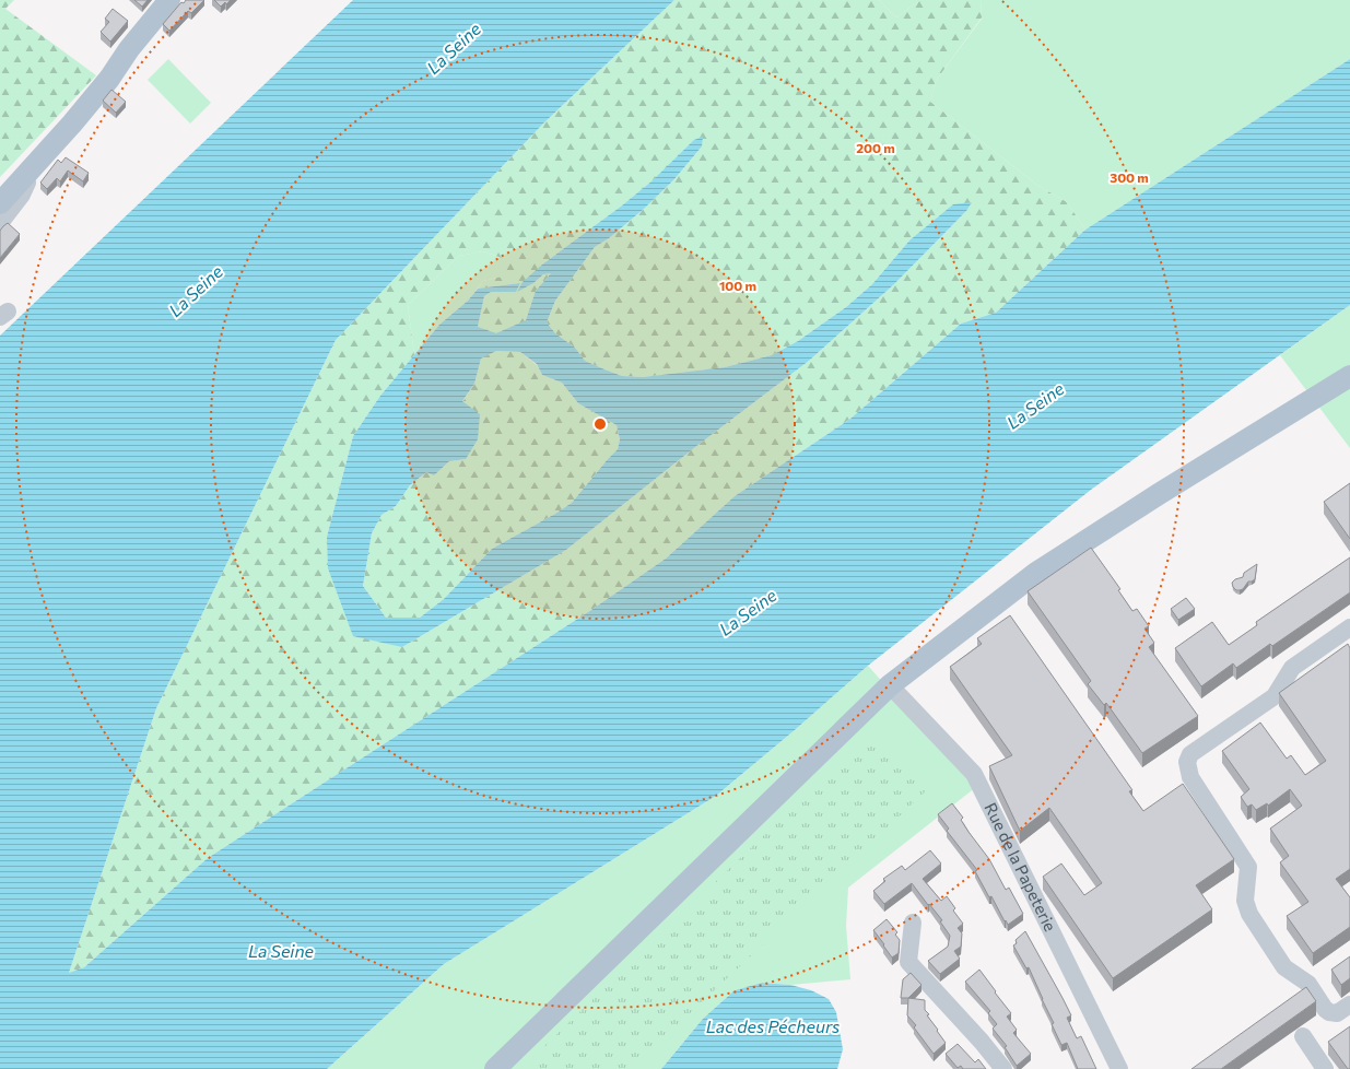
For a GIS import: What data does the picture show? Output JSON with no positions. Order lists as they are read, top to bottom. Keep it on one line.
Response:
{"streets":{"street":["Rue de la Papeterie"]},"water":["La Seine","Lac des Pécheurs"],"rings":["200 m","300 m","100 m"]}
